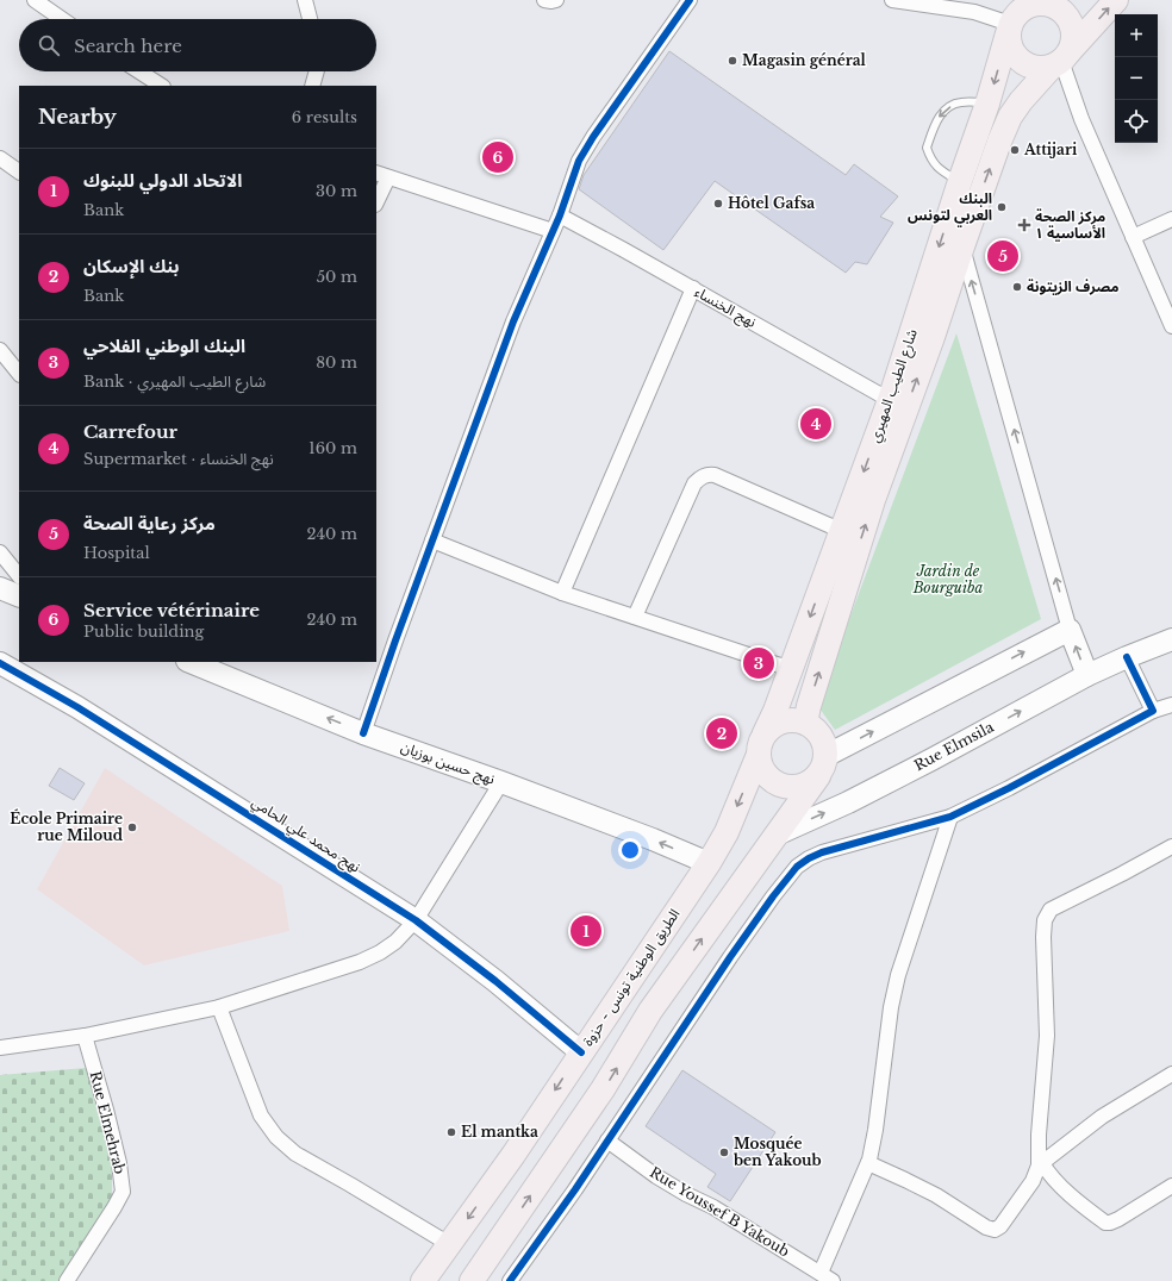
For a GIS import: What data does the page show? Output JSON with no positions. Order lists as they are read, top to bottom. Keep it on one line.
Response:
{"streets":{"main road":["شارع الطيب المهيري","الطريق الوطنية تونس - حزوة"],"street":["نهج الخنساء","Rue Elmsila","نهج حسين بوزيان","نهج محمد علي الحامي","Rue Elmehrab","Rue Youssef B Yakoub"]},"crossings":[["نهج الخنساء","شارع الطيب المهيري"],["شارع الطيب المهيري","الطريق الوطنية تونس - حزوة"],["نهج حسين بوزيان","الطريق الوطنية تونس - حزوة"],["نهج محمد علي الحامي","الطريق الوطنية تونس - حزوة"]],"one_way":["نهج حسين بوزيان"],"parks":["Jardin de Bourguiba"],"places":{"other":["Magasin général","Attijari","Hôtel Gafsa","البنك العربي لتونس","مصرف الزيتونة","École Primaire rue Miloud","El mantka","Mosquée ben Yakoub"],"health":["مركز الصحة الأساسية ١"]},"page":{"map_buttons":["+","−"],"search":"Search here","heading":["Nearby","6 results"],"pins":["6","5","4","3","2","1"],"list":[{"mark":"1","name":"الاتحاد الدولي للبنوك","note":"Bank","value":"30 m"},{"mark":"2","name":"بنك الإسكان","note":"Bank","value":"50 m"},{"mark":"3","name":"البنك الوطني الفلاحي","note":"Bank · شارع الطيب المهيري","value":"80 m"},{"mark":"4","name":"Carrefour","note":"Supermarket · نهج الخنساء","value":"160 m"},{"mark":"5","name":"مركز رعاية الصحة","note":"Hospital","value":"240 m"},{"mark":"6","name":"Service vétérinaire","note":"Public building","value":"240 m"}]}}
